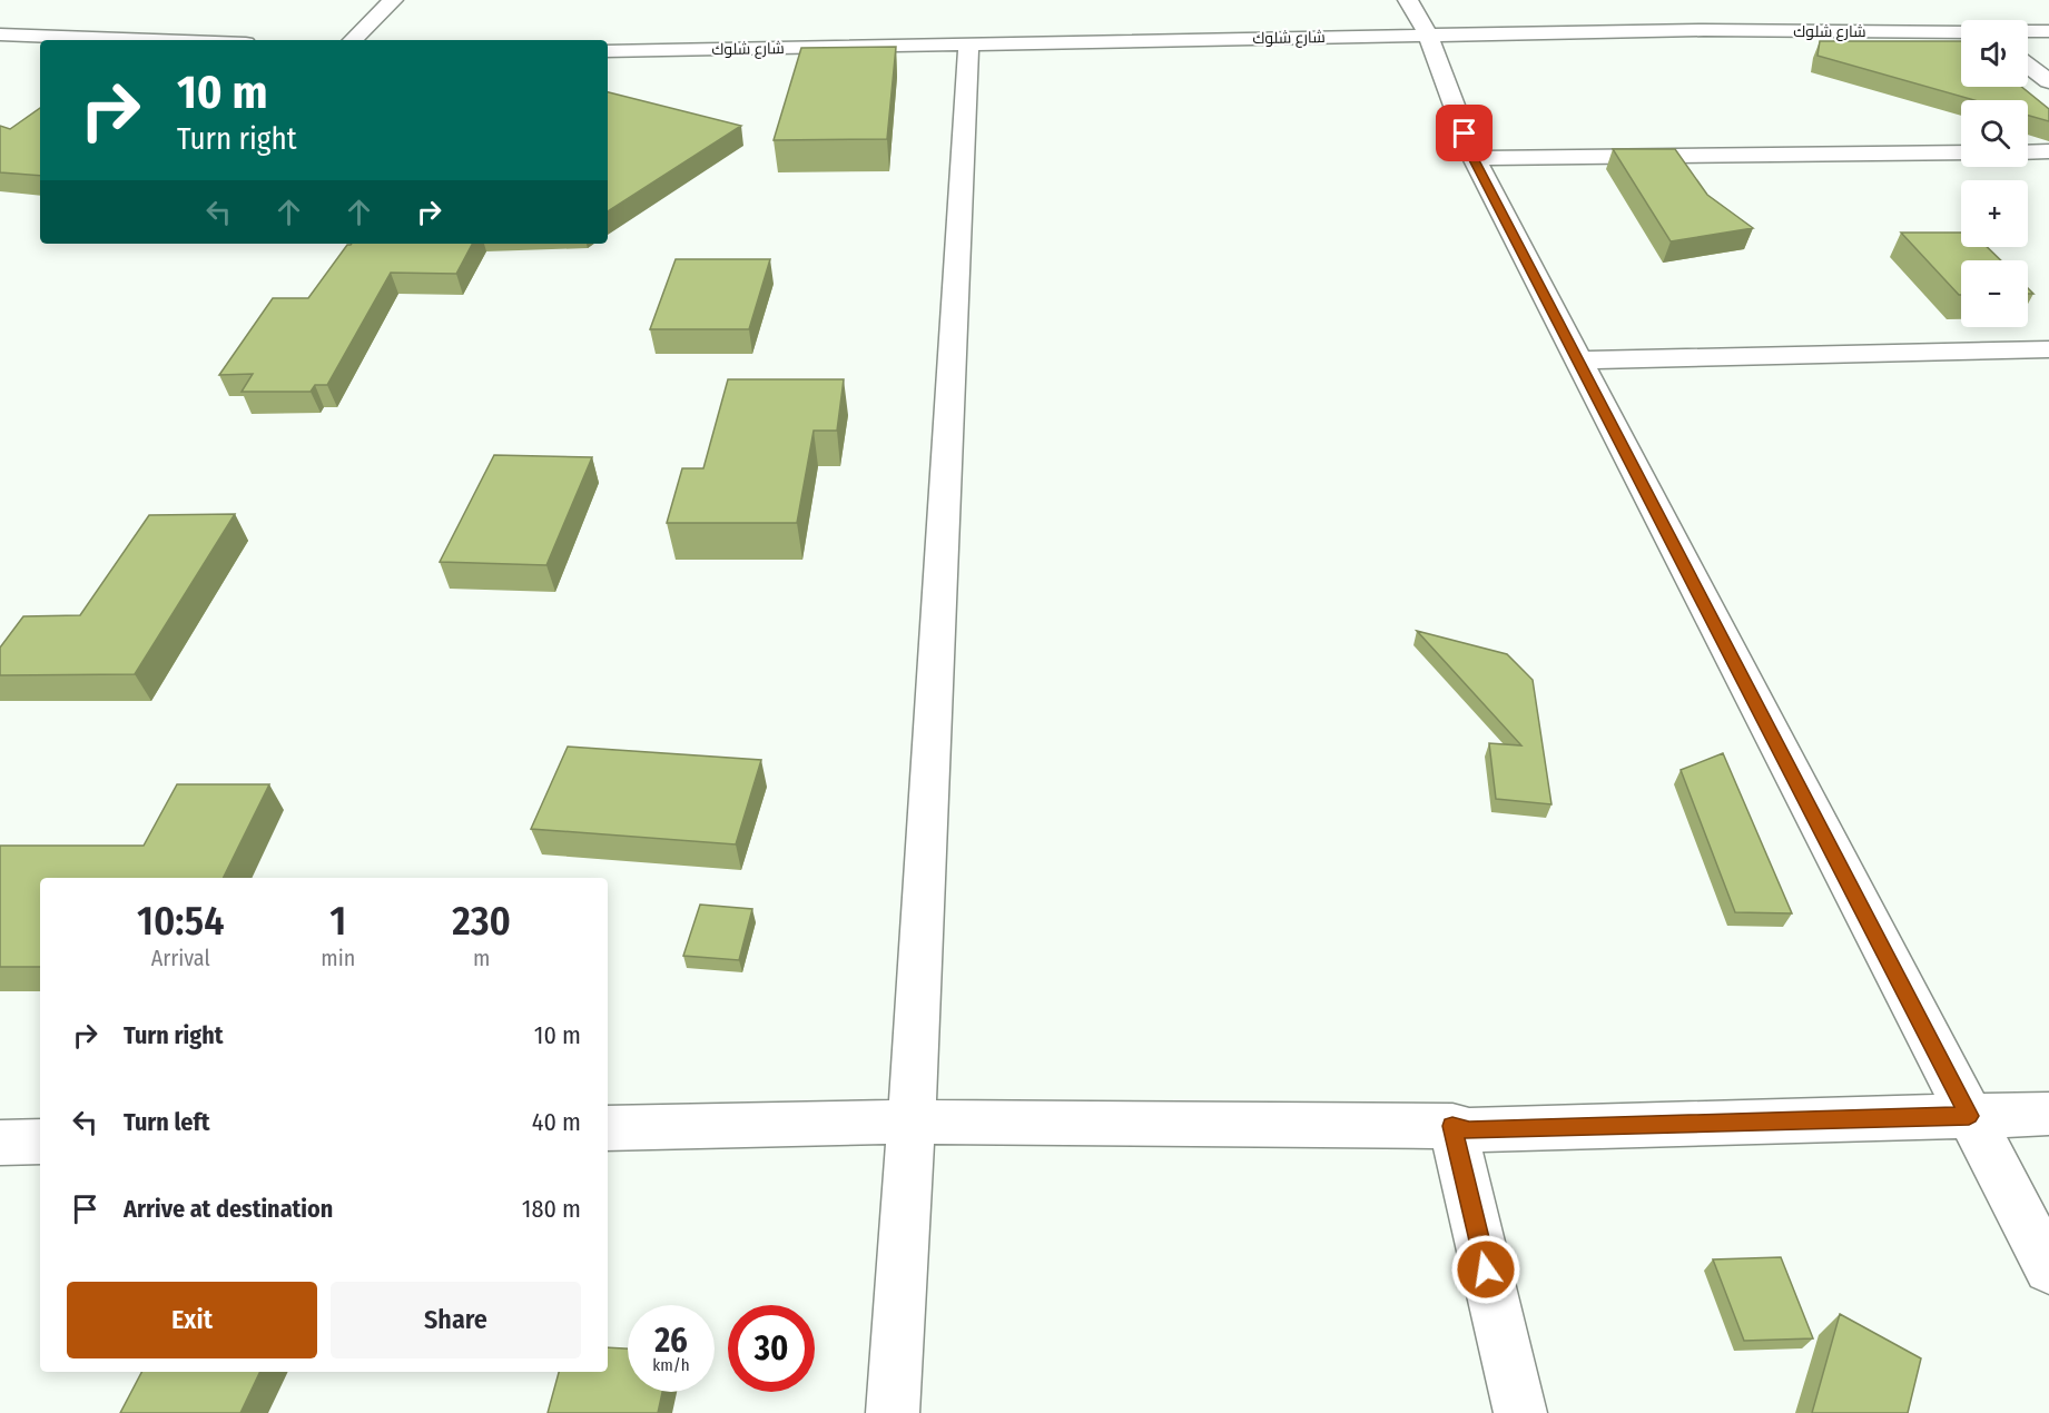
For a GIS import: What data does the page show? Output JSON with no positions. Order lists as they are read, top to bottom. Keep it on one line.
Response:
{"streets":{"street":["شارع شلوك"]},"page":{"map_buttons":["+","−"],"turn":["10 m","Turn right"],"eta":["10:54","Arrival","1","min","230","m"],"list":[{"name":"Turn right","value":"10 m"},{"name":"Turn left","value":"40 m"},{"name":"Arrive at destination","value":"180 m"}],"buttons":["Exit","Share"],"speed":"26 km/h","limit":"30"}}
